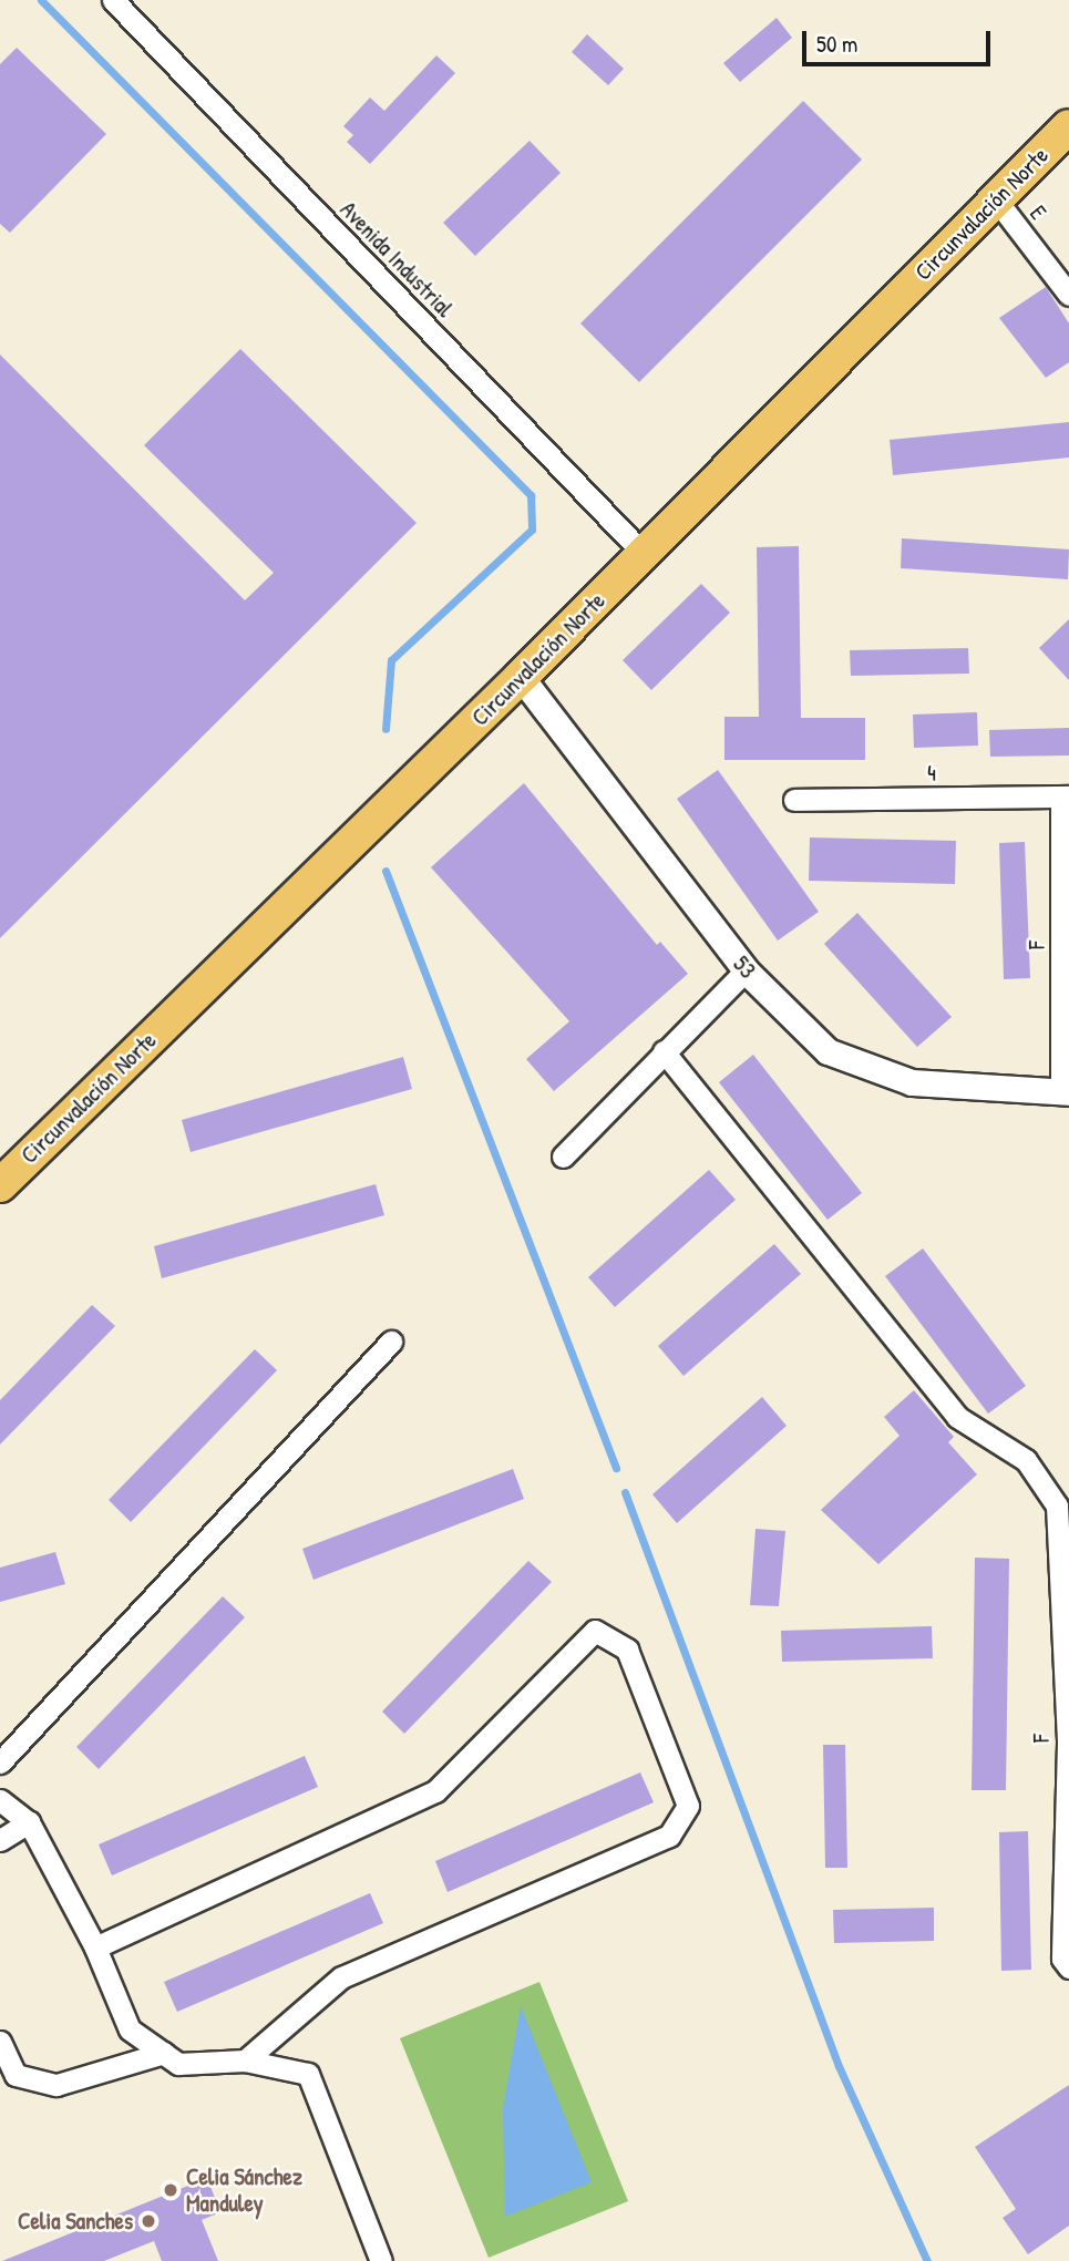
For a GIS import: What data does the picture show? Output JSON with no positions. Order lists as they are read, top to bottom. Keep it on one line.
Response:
{"streets":{"main road":["Circunvalación Norte"],"street":["E","Avenida Industrial","4","F","53"]},"crossings":[["E","Circunvalación Norte"],["Circunvalación Norte","Avenida Industrial"],["Circunvalación Norte","53"],["4","F"],["F","53"]],"places":["Celia Sánchez Manduley","Celia Sanches"],"scale_bar":"50 m"}
